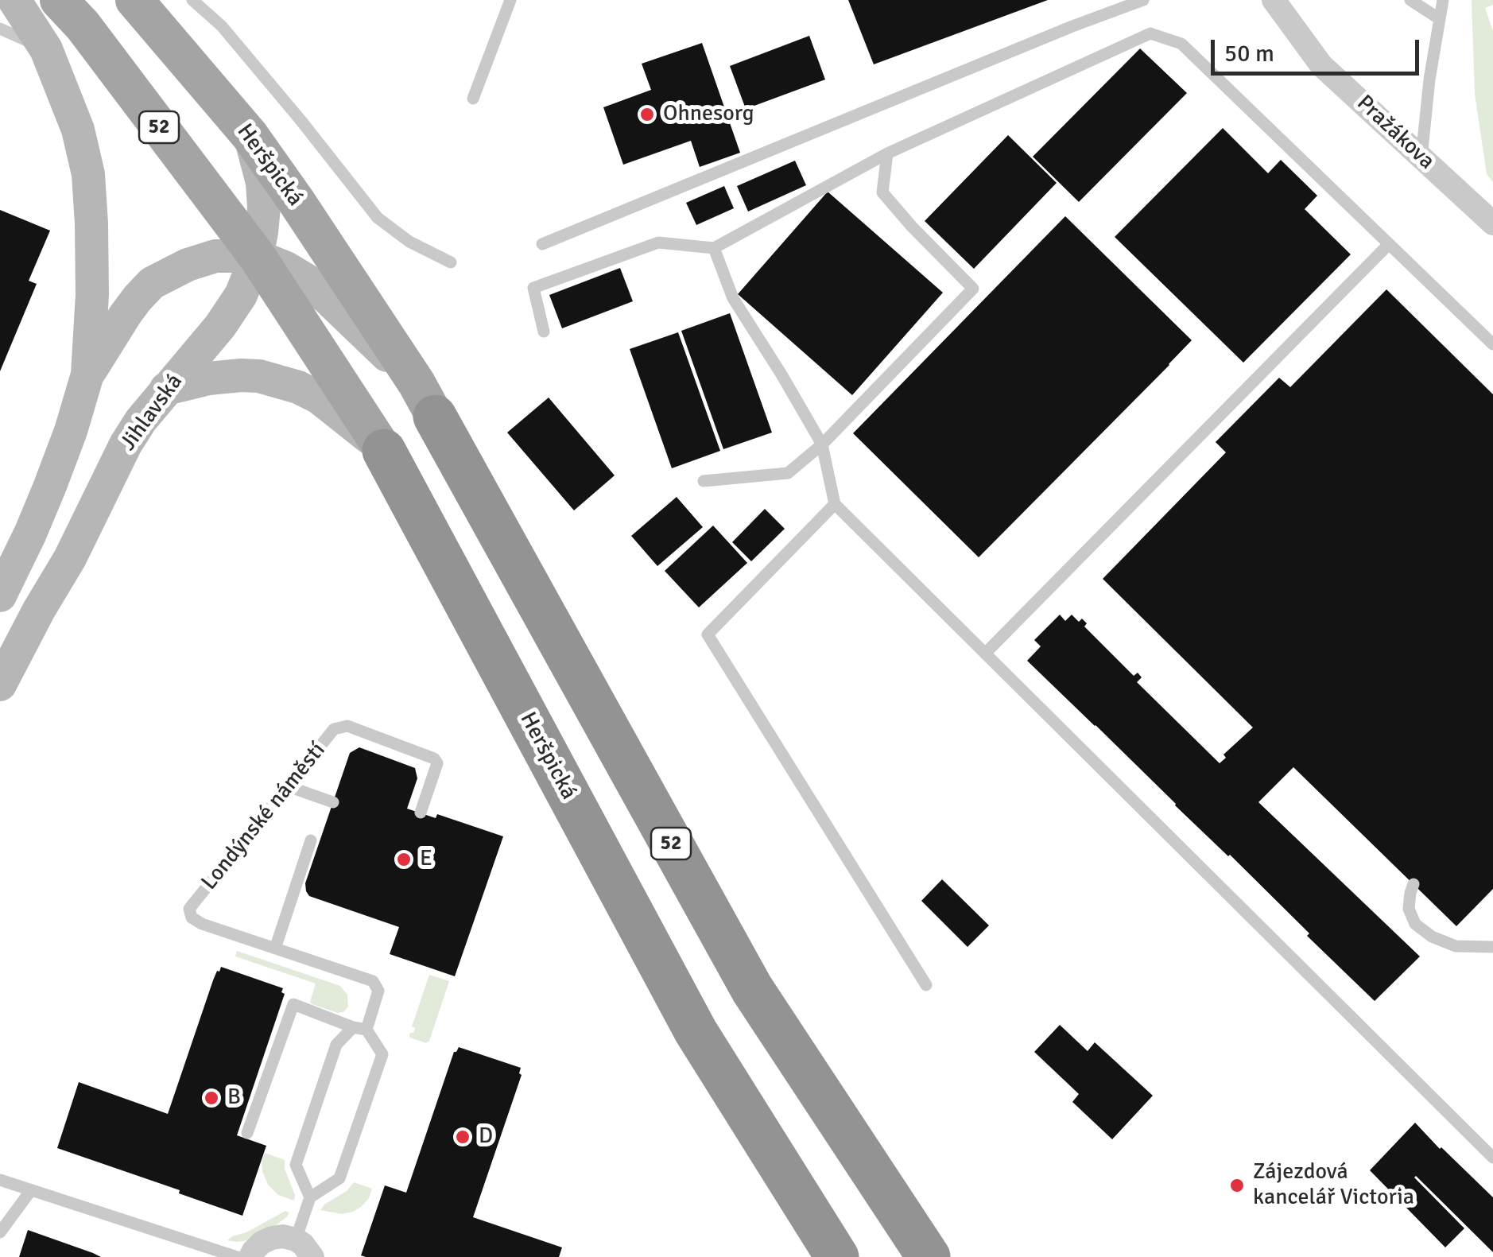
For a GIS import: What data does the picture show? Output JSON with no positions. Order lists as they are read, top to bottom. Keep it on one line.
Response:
{"streets":{"highway":["52","Heršpická"],"main road":["Jihlavská"],"street":["Pražákova"],"lane":["Londýnské náměstí"]},"crossings":[["Heršpická","Jihlavská"]],"places":["Ohnesorg","E","B","D","Zájezdová kancelář Victoria"],"scale_bar":"50 m"}
